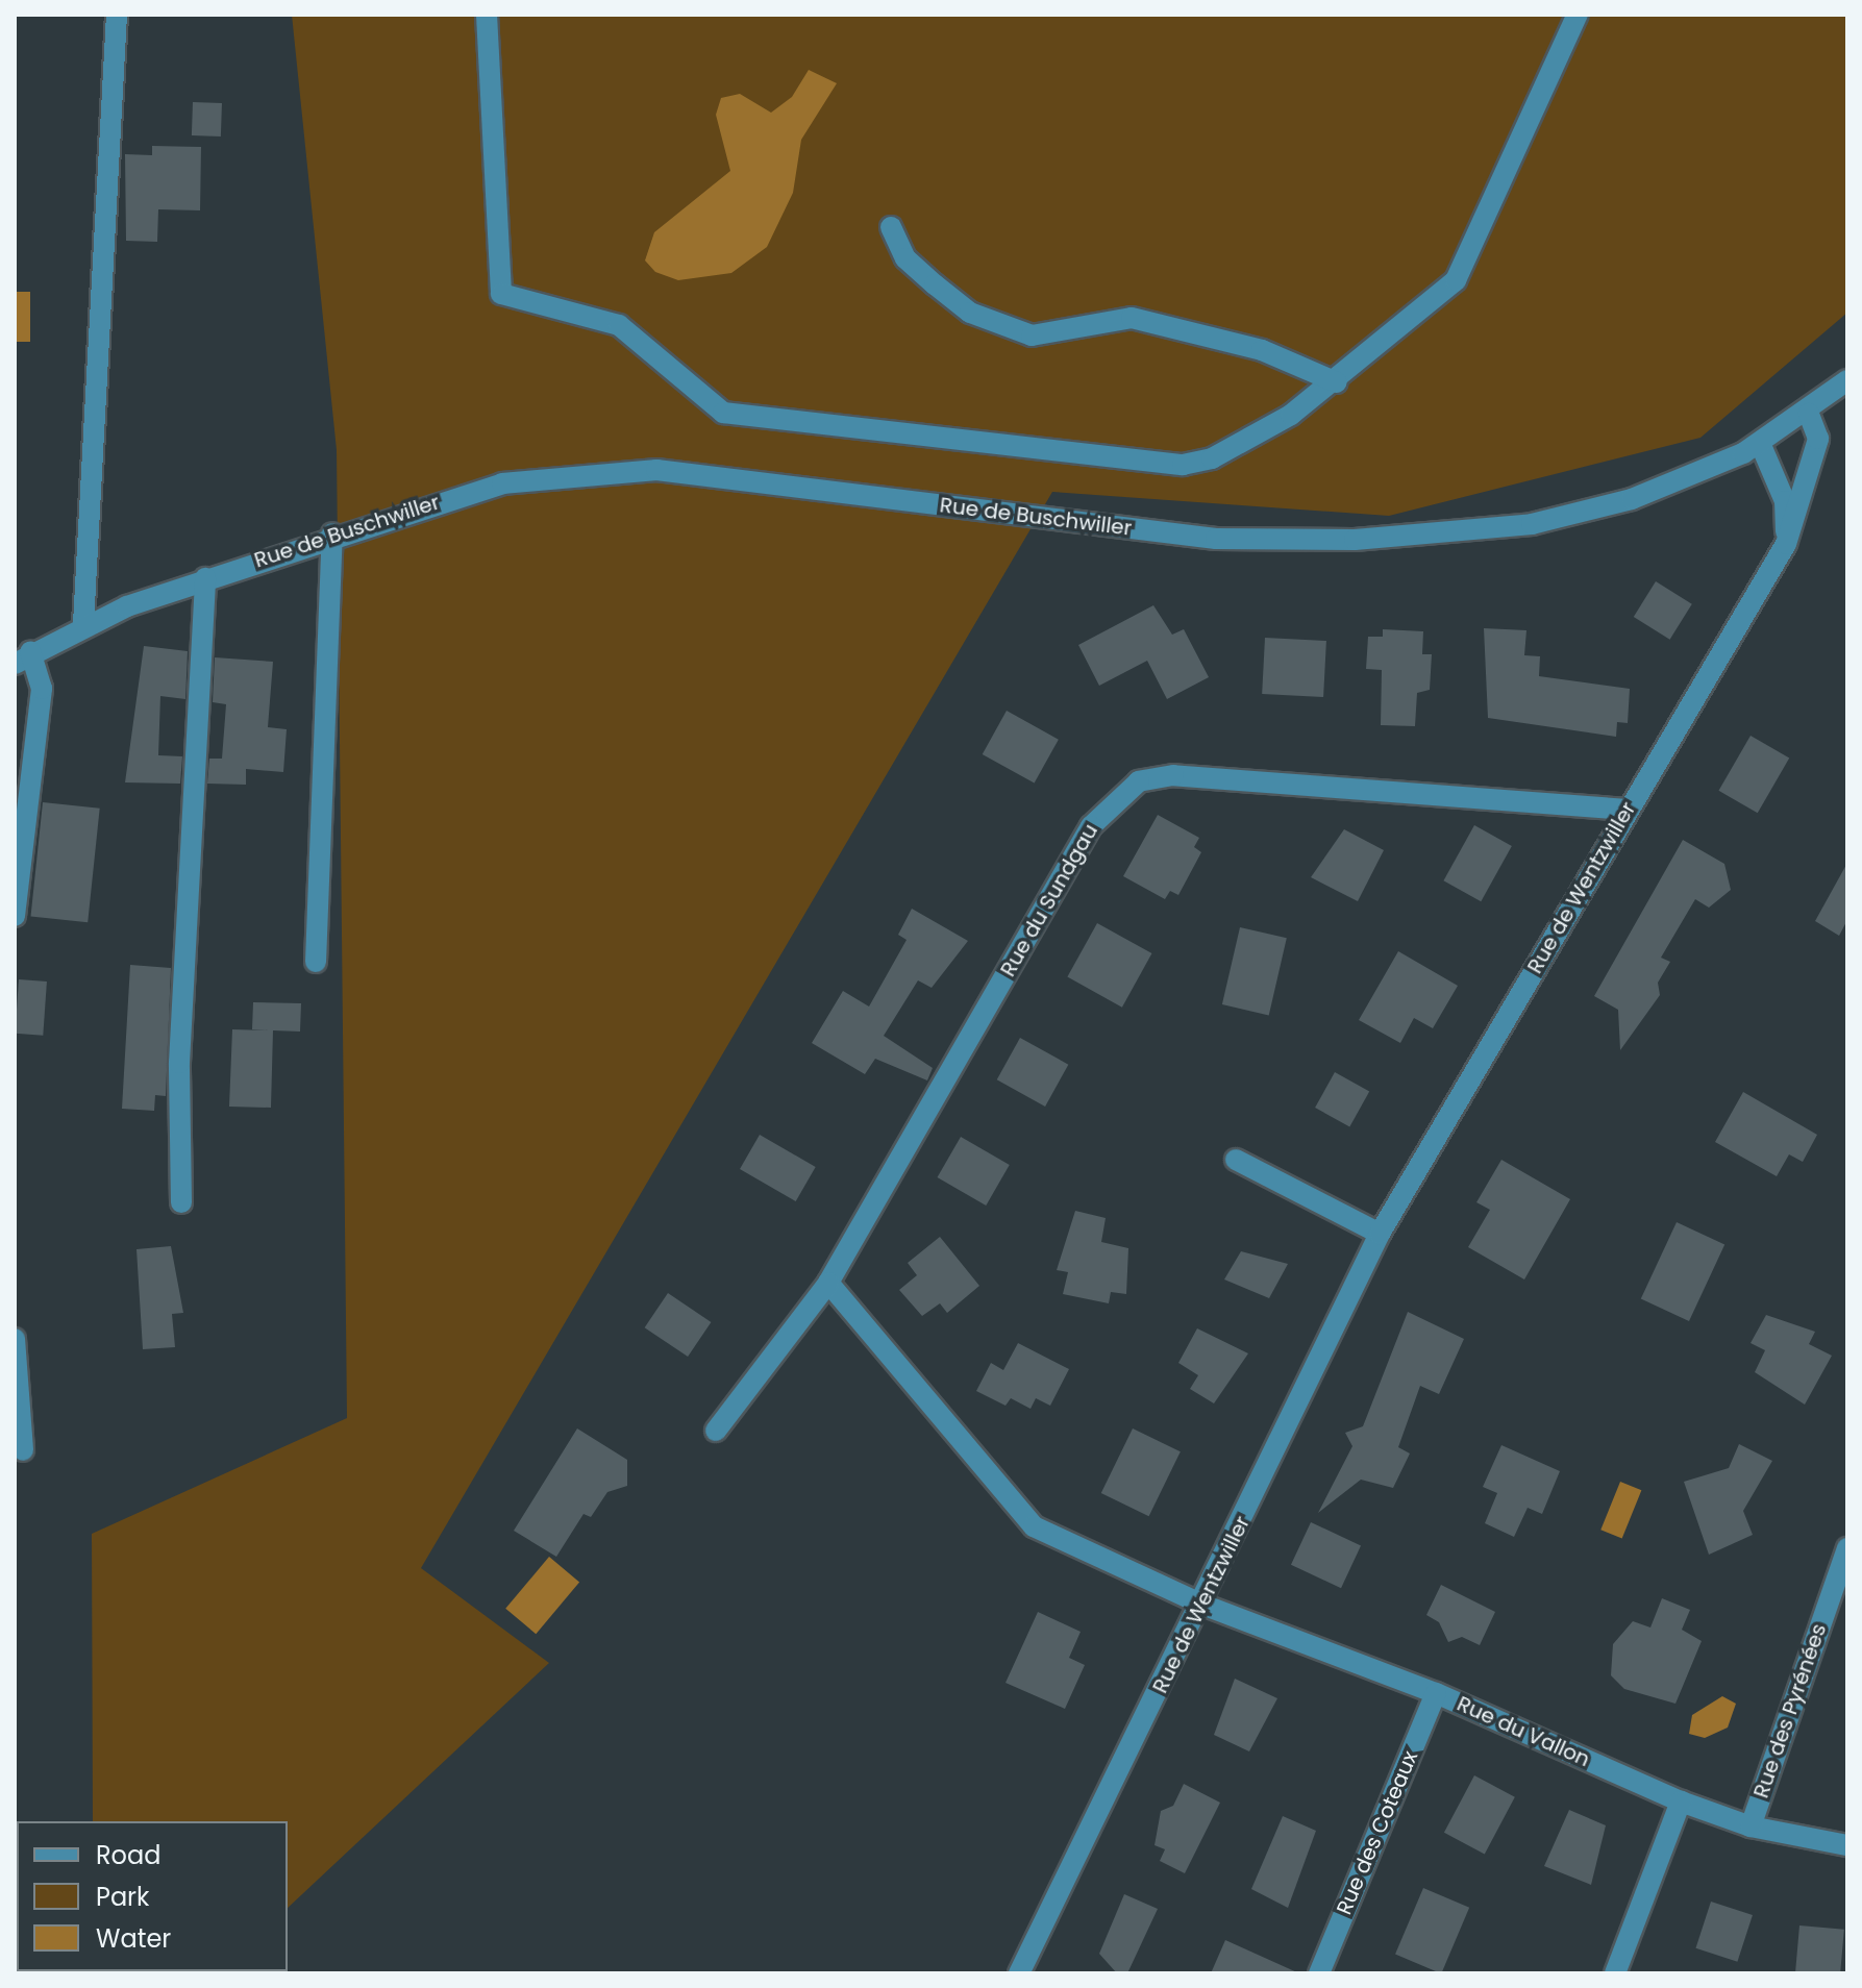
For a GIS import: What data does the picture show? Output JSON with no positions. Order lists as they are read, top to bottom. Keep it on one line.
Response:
{"streets":{"street":["Rue de Buschwiller","Rue de Wentzwiller","Rue du Sundgau","Rue des Pyrénées","Rue du Vallon","Rue des Coteaux"]},"crossings":[["Rue de Buschwiller","Rue de Wentzwiller"],["Rue de Wentzwiller","Rue du Sundgau"],["Rue de Wentzwiller","Rue du Vallon"],["Rue des Pyrénées","Rue du Vallon"],["Rue du Vallon","Rue des Coteaux"]],"legend":["Road","Park","Water"]}
